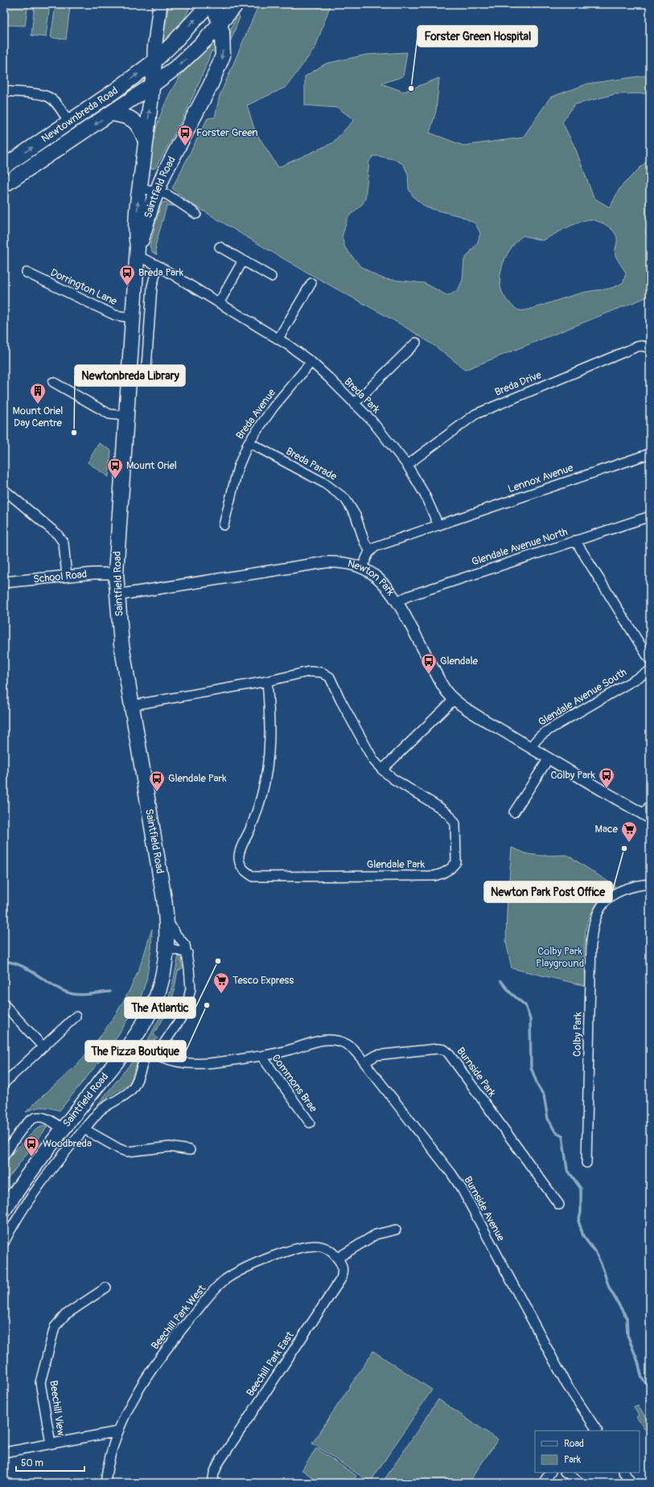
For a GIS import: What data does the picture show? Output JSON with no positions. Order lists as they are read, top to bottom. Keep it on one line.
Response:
{"streets":{"highway":["Newtownbreda Road","Saintfield Road"],"street":["Dorrington Lane","Breda Drive","Breda Park","Breda Avenue","Breda Parade","Lennox Avenue","Glendale Avenue North","School Road","Newton Park","Glendale Avenue South","Glendale Park","Colby Park","Burnside Park","Commons Brae","Burnside Avenue","Beechill Park West","Beechill Park East","Beechill View"]},"crossings":[["Newtownbreda Road","Saintfield Road"],["Saintfield Road","Dorrington Lane"],["Saintfield Road","Breda Park"],["Saintfield Road","School Road"],["Saintfield Road","Newton Park"],["Saintfield Road","Glendale Park"],["Saintfield Road","Commons Brae"],["Breda Drive","Breda Park"],["Breda Park","Breda Avenue"],["Breda Park","Lennox Avenue"],["Breda Avenue","Breda Parade"],["Glendale Avenue North","Newton Park"],["Newton Park","Glendale Avenue South"],["Burnside Park","Burnside Avenue"],["Beechill Park West","Beechill Park East"]],"parks":["Colby Park Playground"],"places":{"other":["Forster Green Hospital","Newtonbreda Library","Newton Park Post Office","The Atlantic","The Pizza Boutique"],"bus stop":["Forster Green","Breda Park","Mount Oriel","Glendale","Colby Park","Glendale Park","Woodbreda"],"building":["Mount Oriel Day Centre"],"supermarket":["Mace","Tesco Express"]},"legend":["Road","Park"],"scale_bar":"50 m"}
